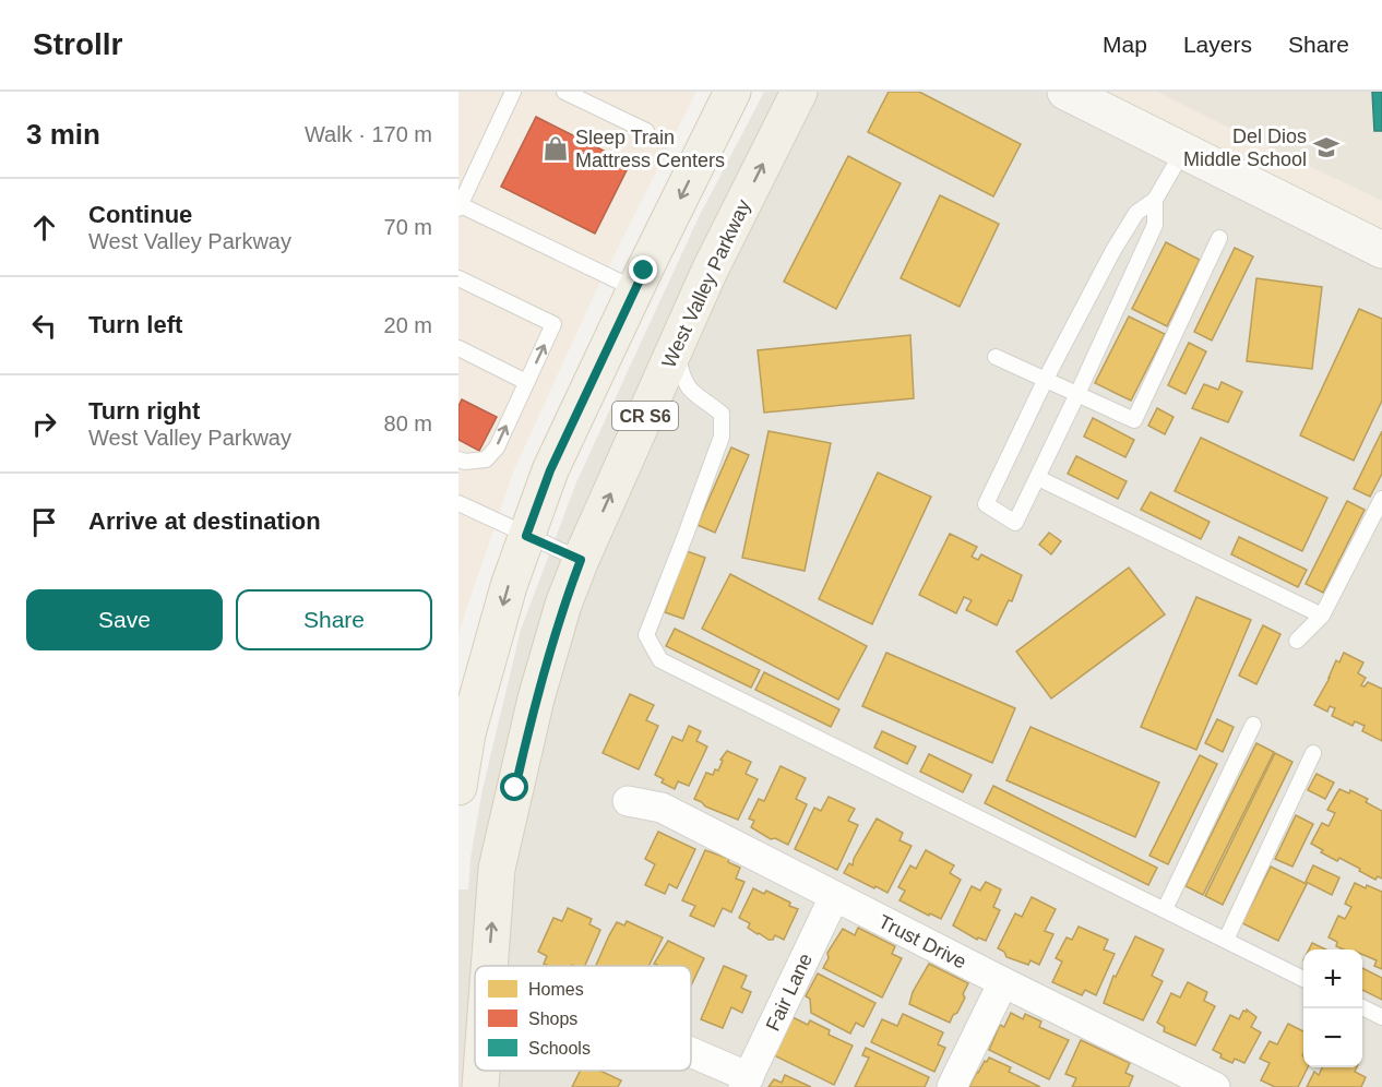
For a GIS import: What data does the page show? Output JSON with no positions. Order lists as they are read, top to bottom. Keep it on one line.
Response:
{"streets":{"main road":["West Valley Parkway","CR S6"],"street":["Trust Drive","Fair Lane"]},"crossings":[["Trust Drive","Fair Lane"]],"places":{"school or university":["Del Dios Middle School"],"shop":["Sleep Train Mattress Centers"]},"legend":["Homes","Shops","Schools"],"page":{"header":"Strollr","nav":["Map","Layers","Share"],"heading":["3 min","Walk · 170 m"],"list":[["Continue","West Valley Parkway","70 m"],["Turn left","20 m"],["Turn right","West Valley Parkway","80 m"],"Arrive at destination"],"buttons":["Save","Share"],"map_buttons":["+","−"]}}
